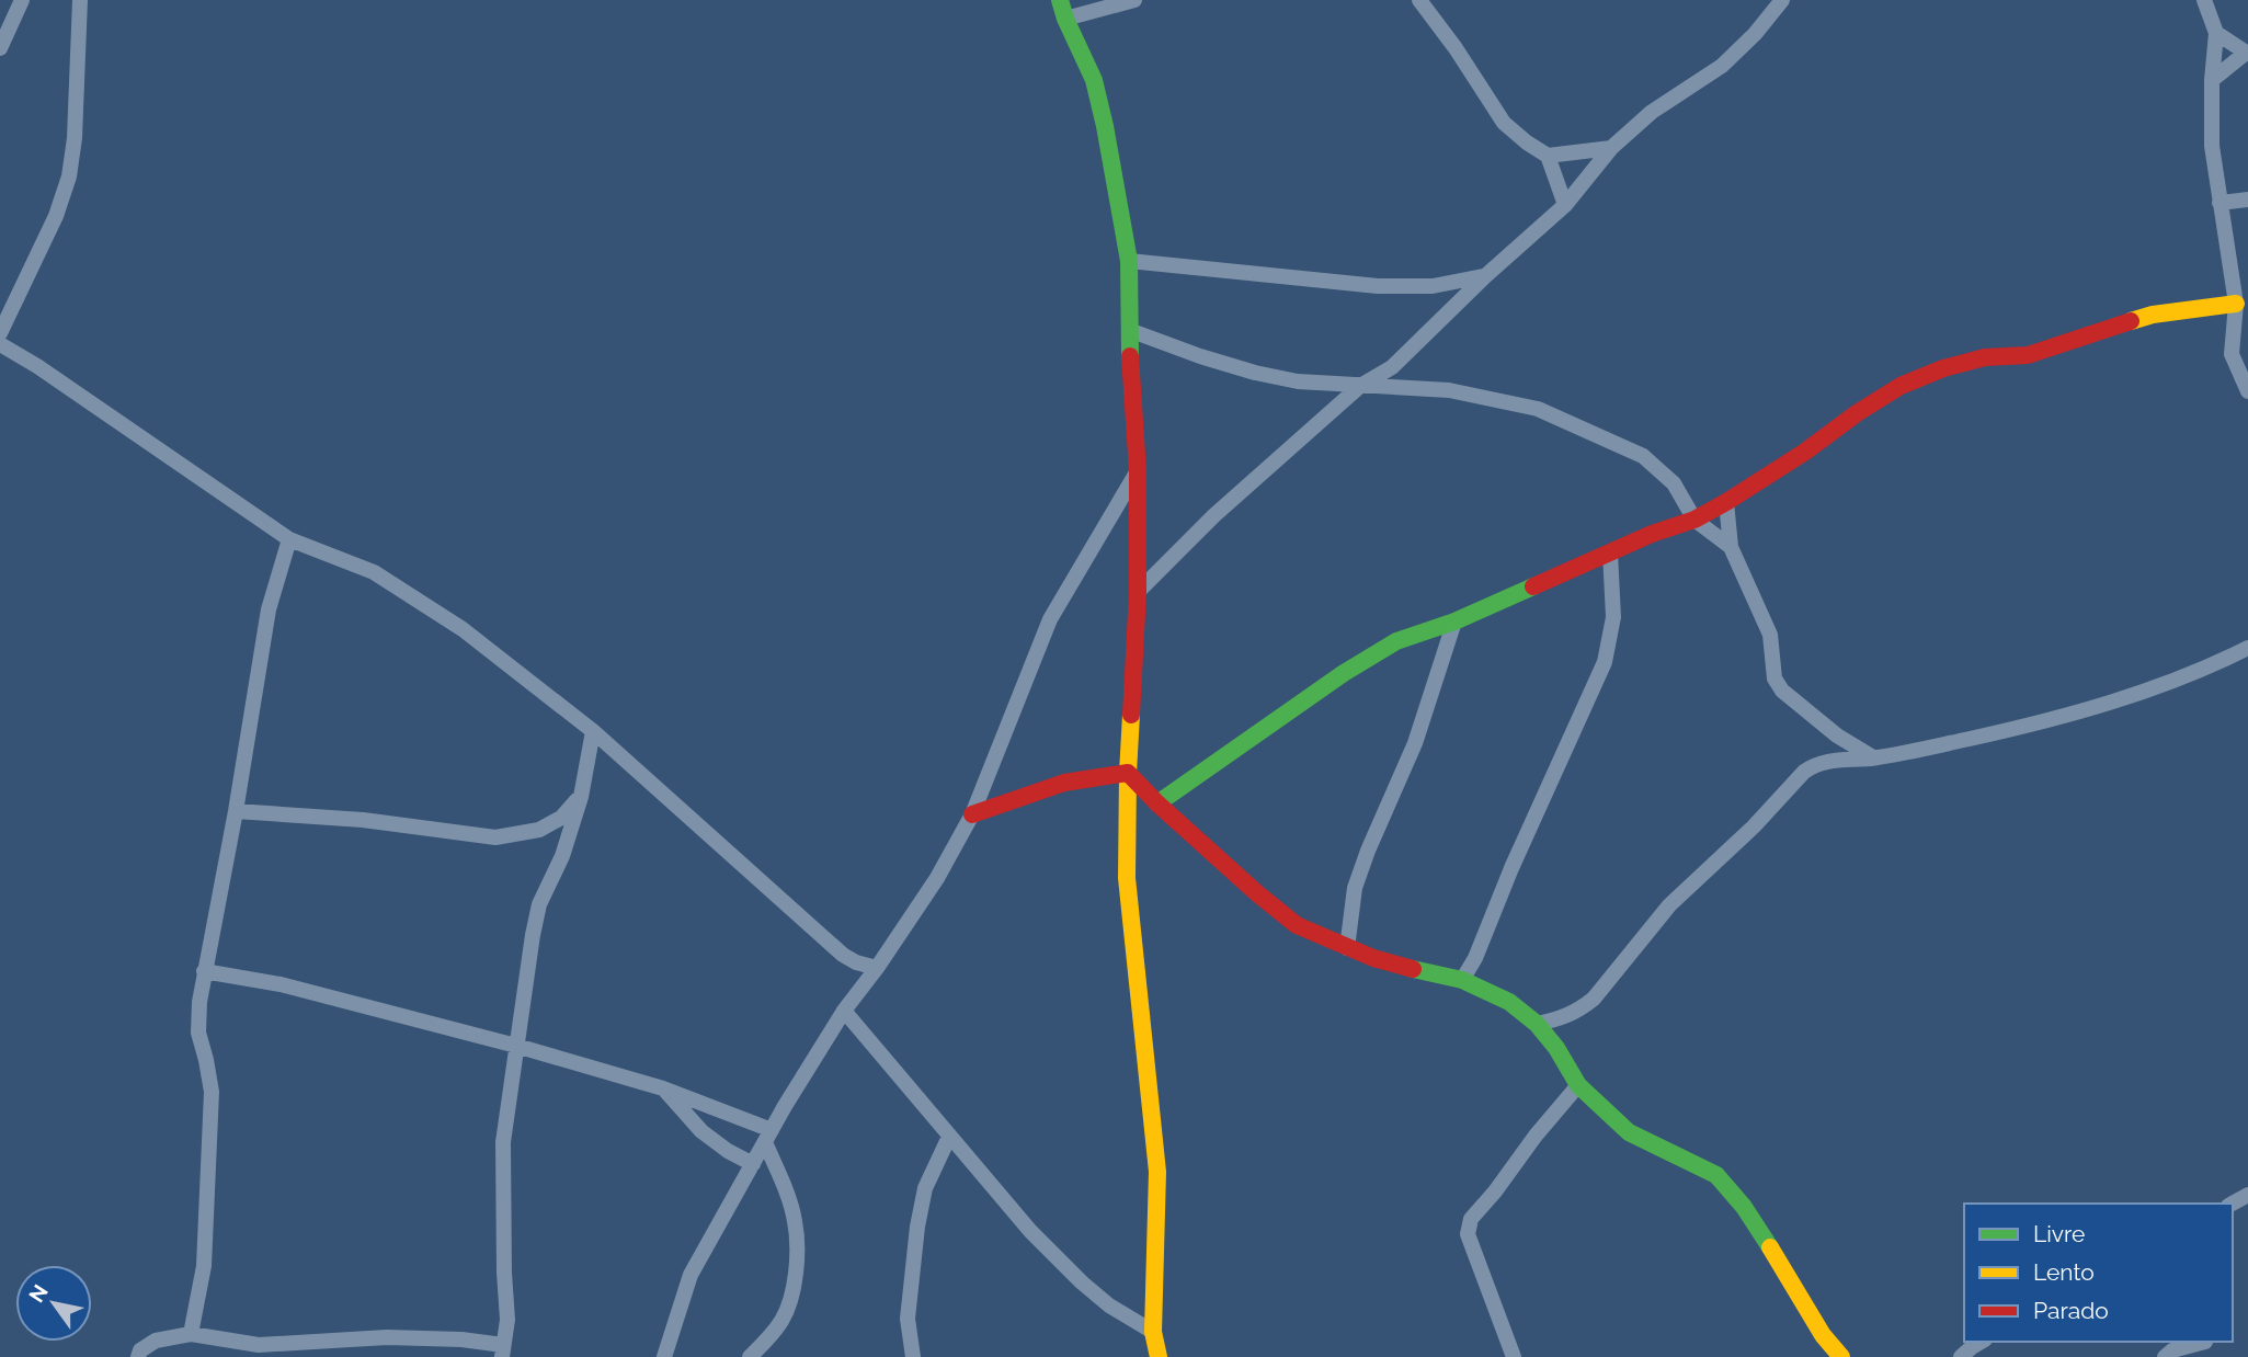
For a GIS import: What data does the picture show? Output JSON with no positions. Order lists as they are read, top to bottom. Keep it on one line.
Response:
{"legend":["Livre","Lento","Parado"],"north":"top left"}
